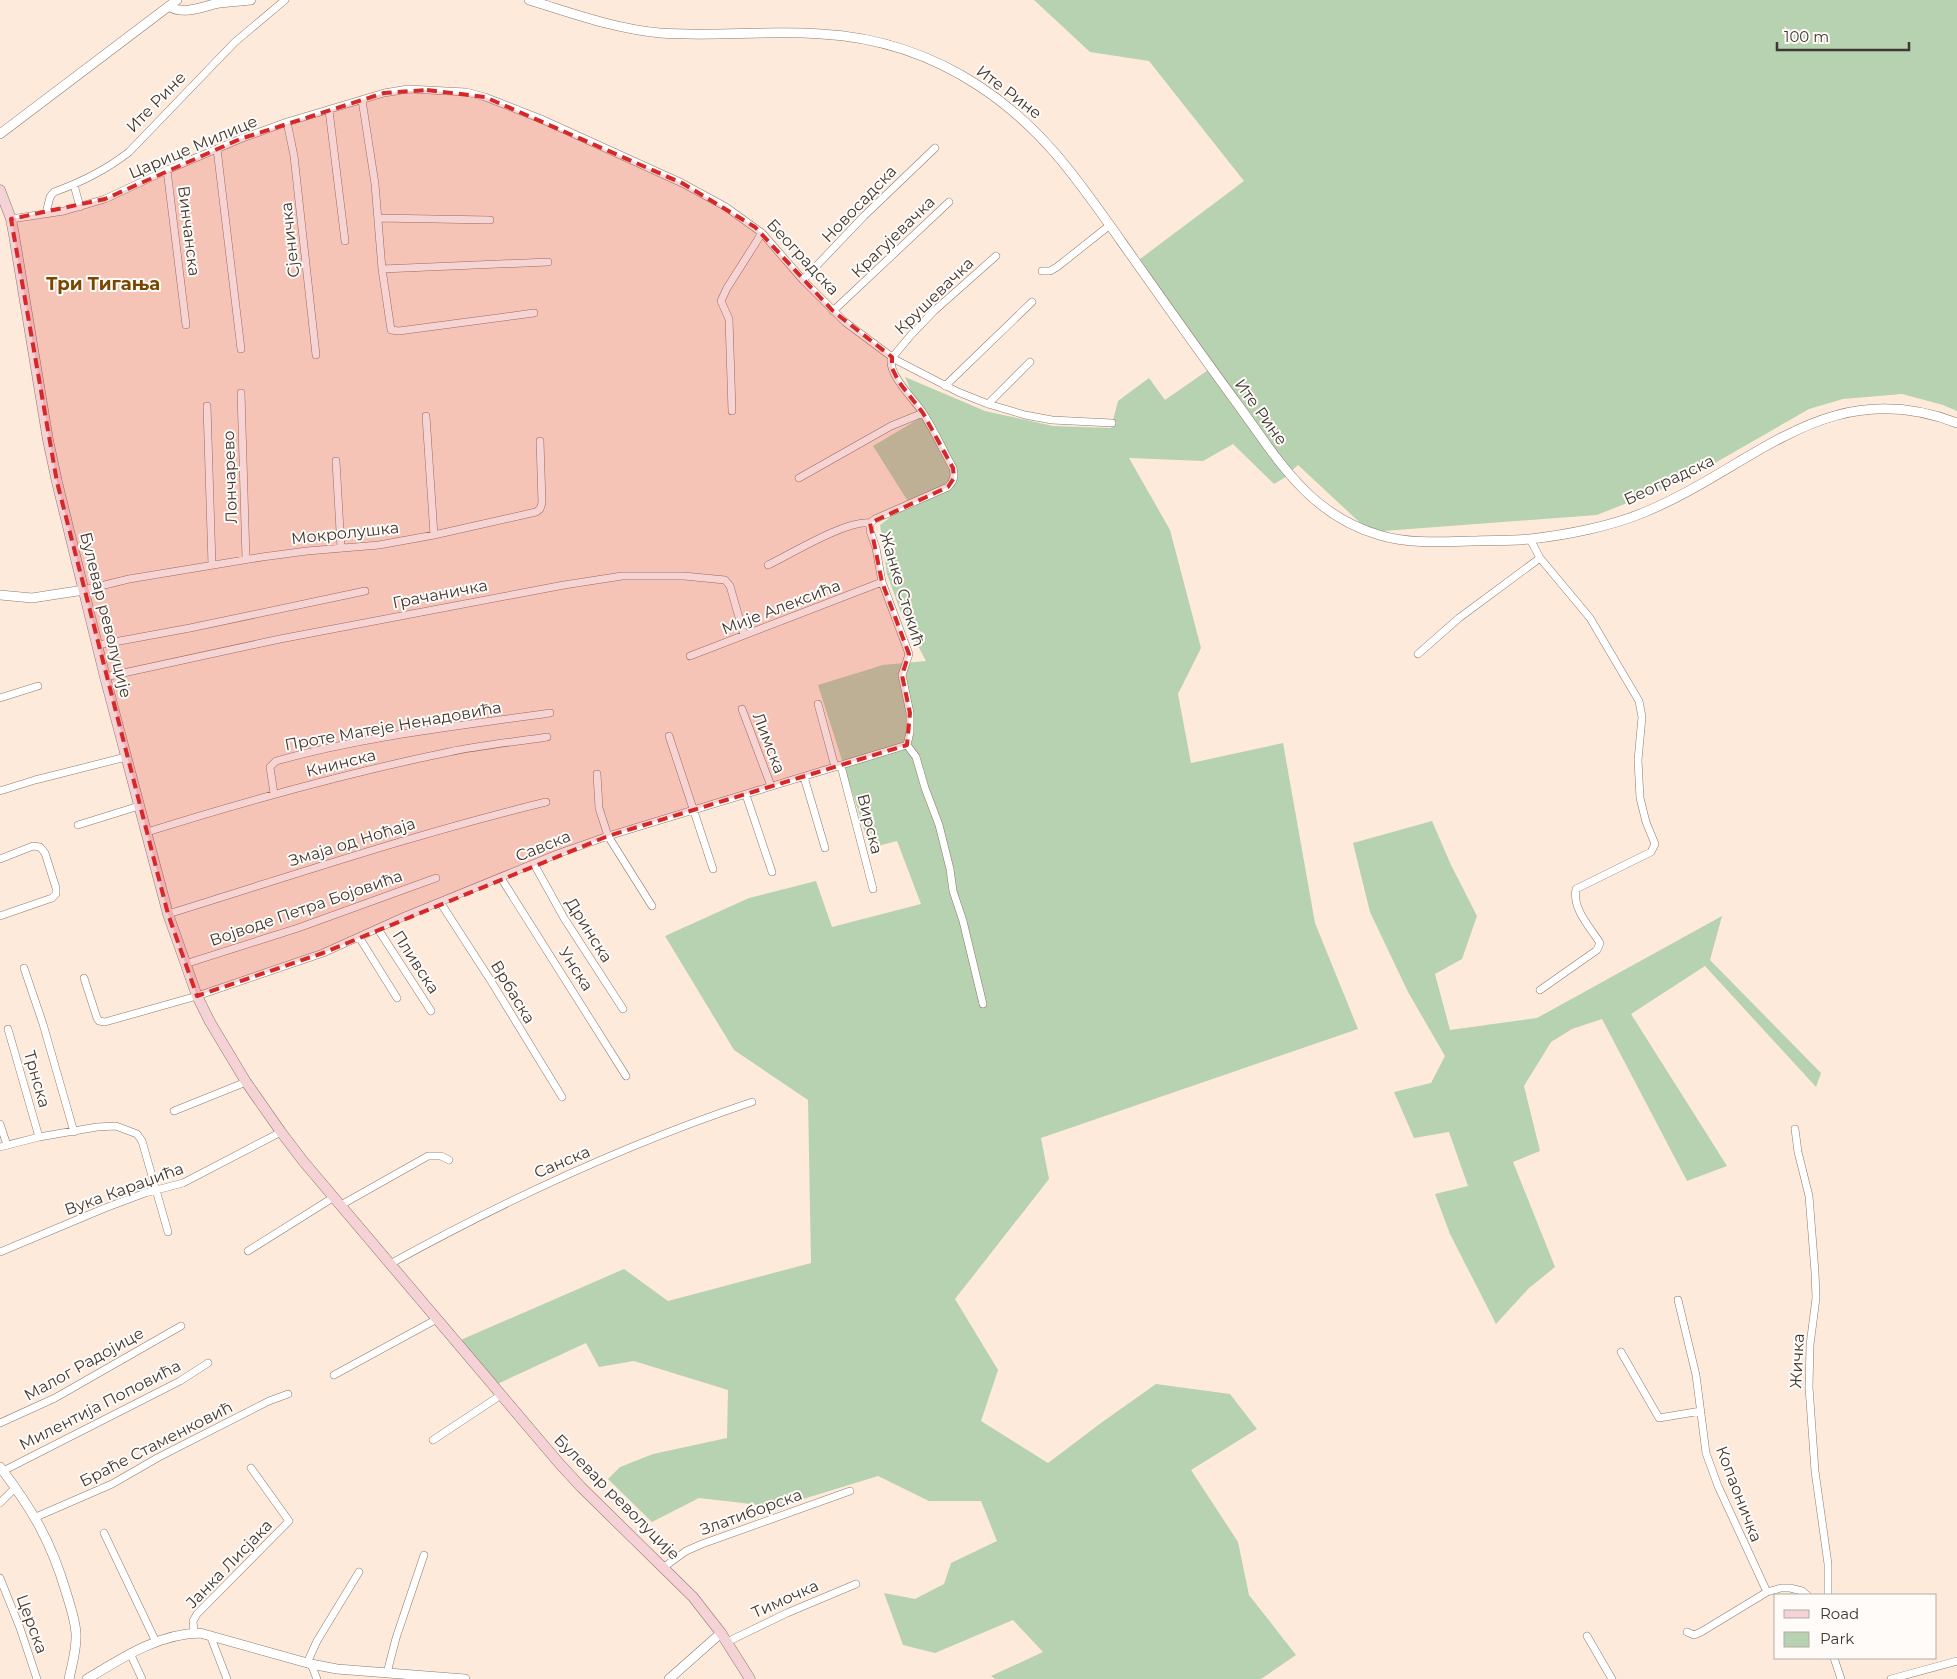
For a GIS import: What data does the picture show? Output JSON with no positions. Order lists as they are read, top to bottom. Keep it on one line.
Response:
{"streets":{"main road":["Булевар револуције"],"street":["Ите Рине","Царице Милице","Новосадска","Винчанска","Крагујевачка","Сјеничка","Београдска","Крушевачка","Лончарево","Мокролушка","Жанке Стокић","Грачаничка","Мије Алексића","Проте Матеје Ненадовића","Лимска","Книнска","Вирска","Змаја од Ноћаја","Савска","Војводе Петра Бојовића","Дринска","Пливска","Унска","Врбаска","Трнска","Санска","Вука Караџића","Жичка","Малог Радојице","Милентија Поповића","Браће Стаменковић","Копаоничка","Златиборска","Јанка Лисјака","Тимочка","Церска"]},"crossings":[["Ите Рине","Царице Милице"],["Ите Рине","Београдска"],["Царице Милице","Винчанска"],["Царице Милице","Сјеничка"],["Царице Милице","Београдска"],["Царице Милице","Булевар револуције"],["Новосадска","Београдска"],["Крагујевачка","Београдска"],["Београдска","Крушевачка"],["Београдска","Жанке Стокић"],["Крушевачка","Жанке Стокић"],["Лончарево","Мокролушка"],["Мокролушка","Булевар револуције"],["Жанке Стокић","Мије Алексића"],["Жанке Стокић","Савска"],["Грачаничка","Мије Алексића"],["Грачаничка","Булевар револуције"],["Булевар револуције","Книнска"],["Булевар револуције","Змаја од Ноћаја"],["Булевар револуције","Савска"],["Булевар револуције","Војводе Петра Бојовића"],["Булевар револуције","Санска"],["Булевар револуције","Вука Караџића"],["Булевар револуције","Златиборска"],["Булевар револуције","Тимочка"],["Проте Матеје Ненадовића","Книнска"],["Лимска","Савска"],["Вирска","Савска"],["Савска","Дринска"],["Савска","Пливска"],["Савска","Унска"],["Савска","Врбаска"]],"districts":["Три Тигања"],"legend":["Road","Park"],"scale_bar":"100 m"}
